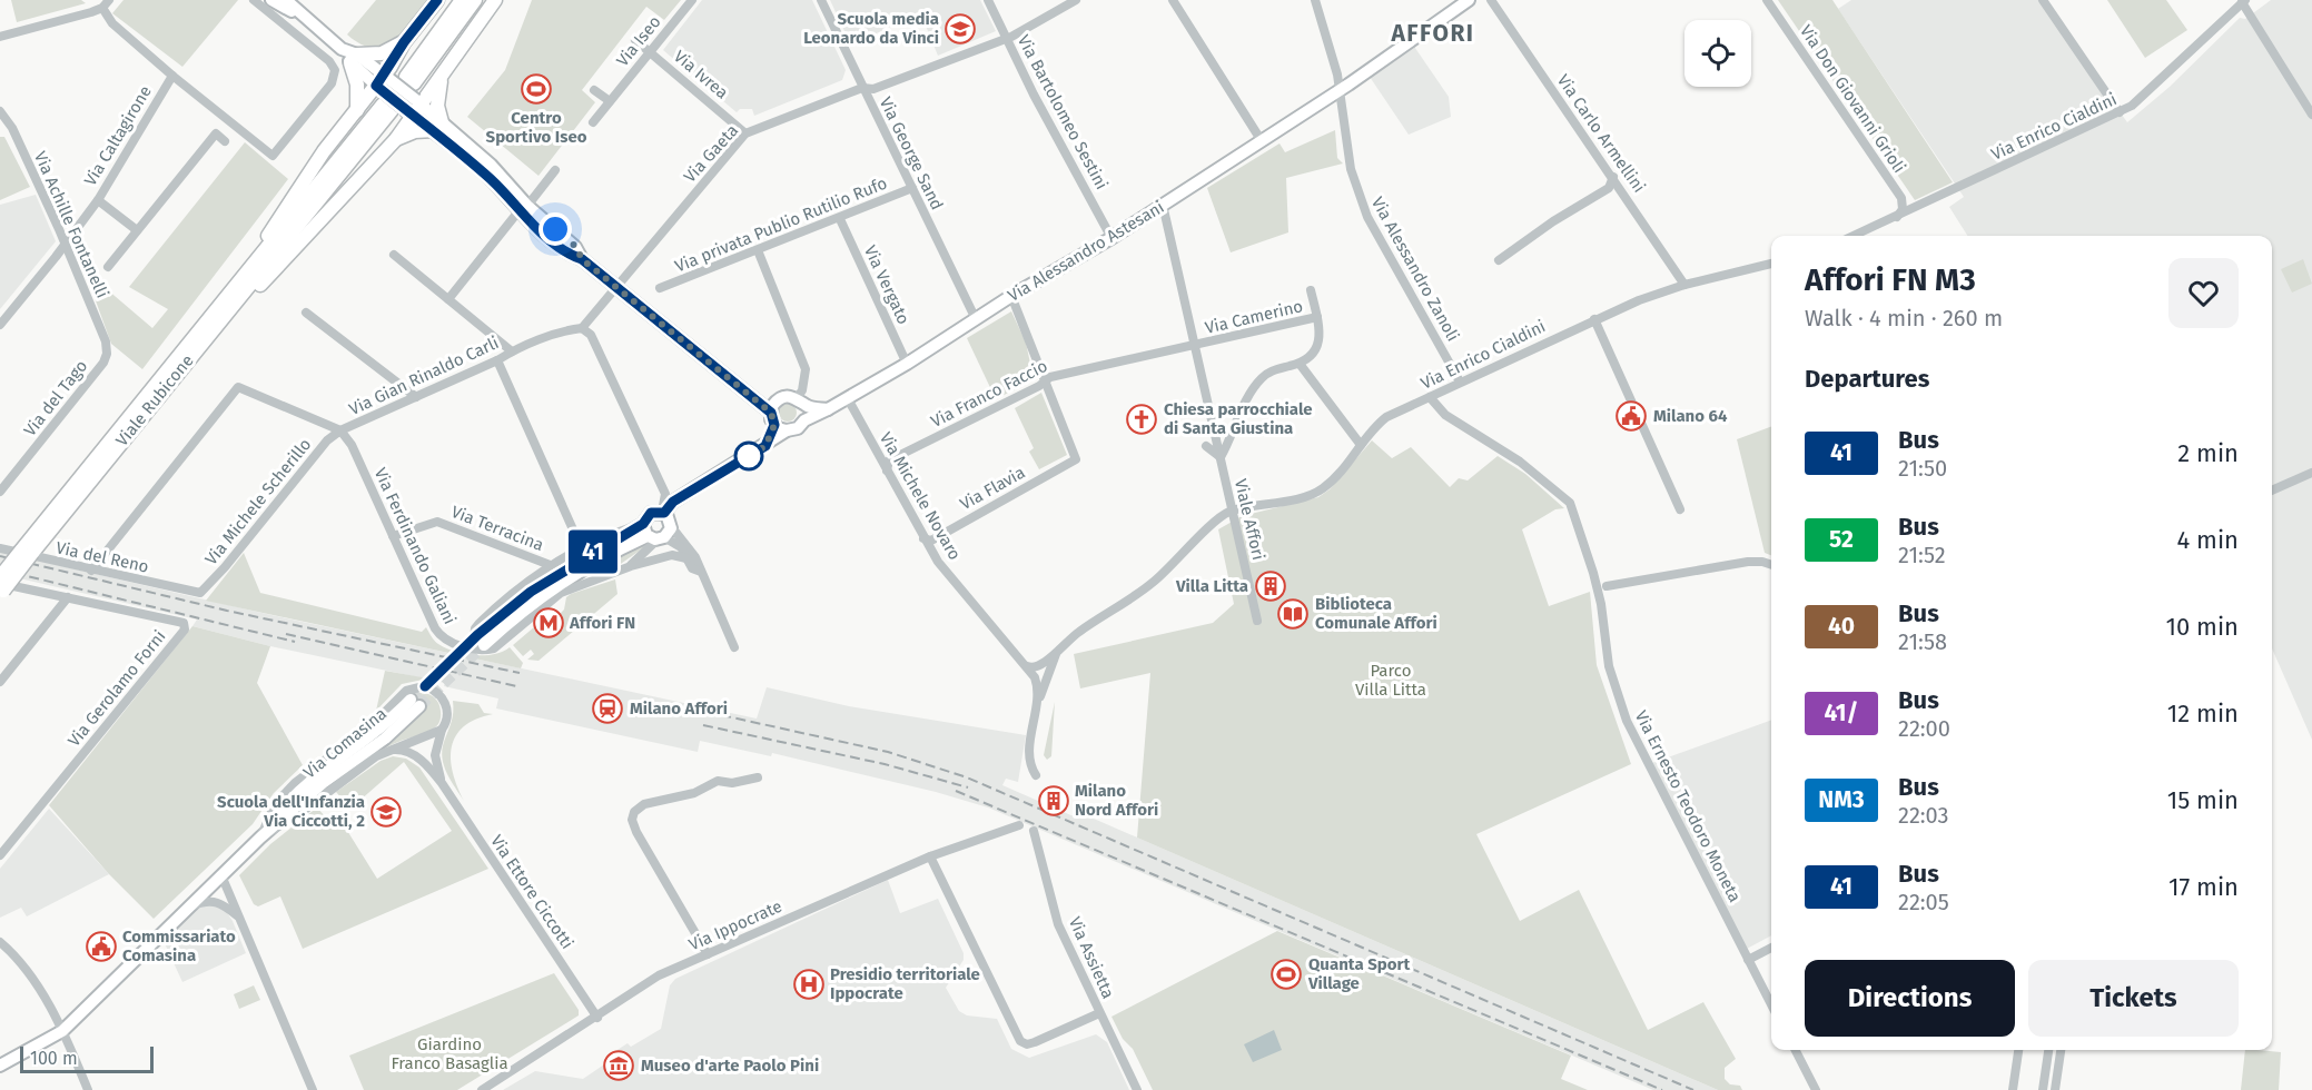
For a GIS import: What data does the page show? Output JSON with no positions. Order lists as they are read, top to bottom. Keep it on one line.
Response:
{"streets":{"highway":["Viale Rubicone"],"main road":["Via Alessandro Astesani","Via Comasina"],"street":["Via Iseo","Via Ivrea","Via Don Giovanni Grioli","Via Bartolomeo Sestini","Via Enrico Cialdini","Via Carlo Armellini","Via Caltagirone","Via Gaeta","Via George Sand","Via Achille Fontanelli","Via privata Publio Rutilio Rufo","Via Alessandro Zanoli","Via Vergato","Via Camerino","Via Gian Rinaldo Carli","Via Franco Faccio","Via del Tago","Via Flavia","Via Michele Novaro","Via Michele Scherillo","Viale Affori","Via Terracina","Via Ferdinando Galiani","Via del Reno","Via Gerolamo Forni","Via Ernesto Teodoro Moneta","Via Ettore Ciccotti","Via Ippocrate","Via Assietta"]},"crossings":[["Via Iseo","Via Ivrea"],["Via Ivrea","Via Gaeta"],["Via Don Giovanni Grioli","Via Enrico Cialdini"],["Via Bartolomeo Sestini","Via Gaeta"],["Via Bartolomeo Sestini","Via Alessandro Astesani"],["Via Enrico Cialdini","Via Carlo Armellini"],["Via Enrico Cialdini","Via Alessandro Zanoli"],["Via Enrico Cialdini","Viale Affori"],["Via Enrico Cialdini","Via Ernesto Teodoro Moneta"],["Via Caltagirone","Via Achille Fontanelli"],["Via Gaeta","Via George Sand"],["Via George Sand","Via privata Publio Rutilio Rufo"],["Via George Sand","Via Alessandro Astesani"],["Via Achille Fontanelli","Via del Tago"],["Via privata Publio Rutilio Rufo","Via Vergato"],["Via Alessandro Astesani","Via Alessandro Zanoli"],["Via Alessandro Astesani","Via Vergato"],["Via Alessandro Astesani","Via Michele Novaro"],["Via Alessandro Astesani","Via Terracina"],["Via Alessandro Astesani","Via Ferdinando Galiani"],["Via Camerino","Via Franco Faccio"],["Via Camerino","Viale Affori"],["Via Gian Rinaldo Carli","Via Michele Scherillo"],["Via Gian Rinaldo Carli","Via Ferdinando Galiani"],["Via Gian Rinaldo Carli","Via del Reno"],["Via Franco Faccio","Via Flavia"],["Via Franco Faccio","Via Michele Novaro"],["Via Franco Faccio","Viale Affori"],["Viale Rubicone","Via Gerolamo Forni"],["Via Flavia","Via Michele Novaro"],["Via Michele Scherillo","Via Ferdinando Galiani"],["Via Michele Scherillo","Via del Reno"],["Via Terracina","Via Ferdinando Galiani"],["Via Comasina","Via Ettore Ciccotti"],["Via Ettore Ciccotti","Via Ippocrate"]],"districts":["AFFORI"],"parks":["Parco Villa Litta","Giardino Franco Basaglia"],"places":{"school or university":["Scuola media Leonardo da Vinci","Scuola dell'Infanzia Via Ciccotti, 2"],"sports":["Centro Sportivo Iseo","Quanta Sport Village"],"public building":["Milano 64","Commissariato Comasina"],"church":["Chiesa parrocchiale di Santa Giustina"],"building":["Villa Litta","Milano Nord Affori"],"library":["Biblioteca Comunale Affori"],"metro station":["Affori FN"],"station":["Milano Affori"],"hospital":["Presidio territoriale Ippocrate"],"museum":["Museo d'arte Paolo Pini"]},"lines":["bus line 41"],"scale_bar":"100 m","page":{"on_map":"41","heading":[["Affori FN M3","Walk · 4 min · 260 m"],"Departures"],"list":[{"mark":"41","name":"Bus","note":"21:50","value":"2 min"},{"mark":"52","name":"Bus","note":"21:52","value":"4 min"},{"mark":"40","name":"Bus","note":"21:58","value":"10 min"},{"mark":"41/","name":"Bus","note":"22:00","value":"12 min"},{"mark":"NM3","name":"Bus","note":"22:03","value":"15 min"},{"mark":"41","name":"Bus","note":"22:05","value":"17 min"}],"buttons":["Directions","Tickets"],"scale":"100 m"}}
